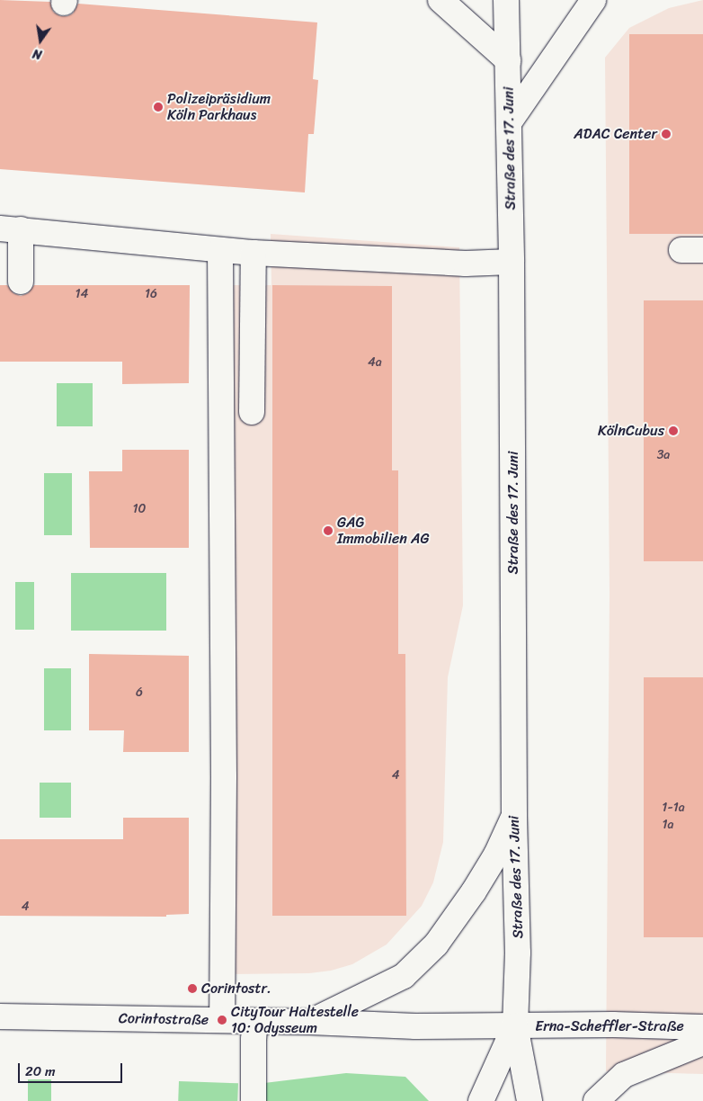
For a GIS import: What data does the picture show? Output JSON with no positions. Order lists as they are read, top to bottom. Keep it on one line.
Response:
{"streets":{"main road":["Straße des 17. Juni","Corintostraße","Erna-Scheffler-Straße"]},"crossings":[["Straße des 17. Juni","Corintostraße"],["Straße des 17. Juni","Erna-Scheffler-Straße"],["Corintostraße","Erna-Scheffler-Straße"]],"places":["Polizeipräsidium Köln Parkhaus","ADAC Center","KölnCubus","GAG Immobilien AG","Corintostr.","CityTour Haltestelle 10: Odysseum"],"house_numbers":["14","16","4a","3a","10","6","4","1-1a","1a","4"],"scale_bar":"20 m","north":"bottom"}
